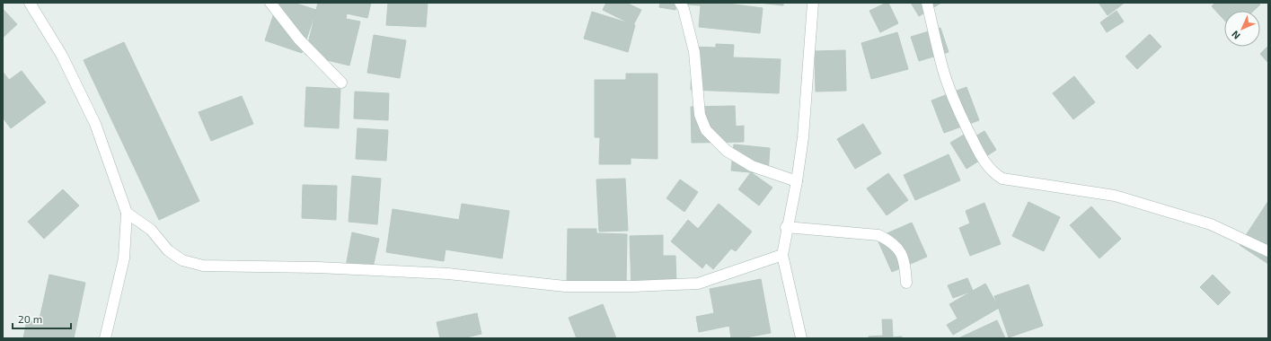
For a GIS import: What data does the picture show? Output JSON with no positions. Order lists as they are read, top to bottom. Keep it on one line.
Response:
{"scale_bar":"20 m","north":"bottom left"}
